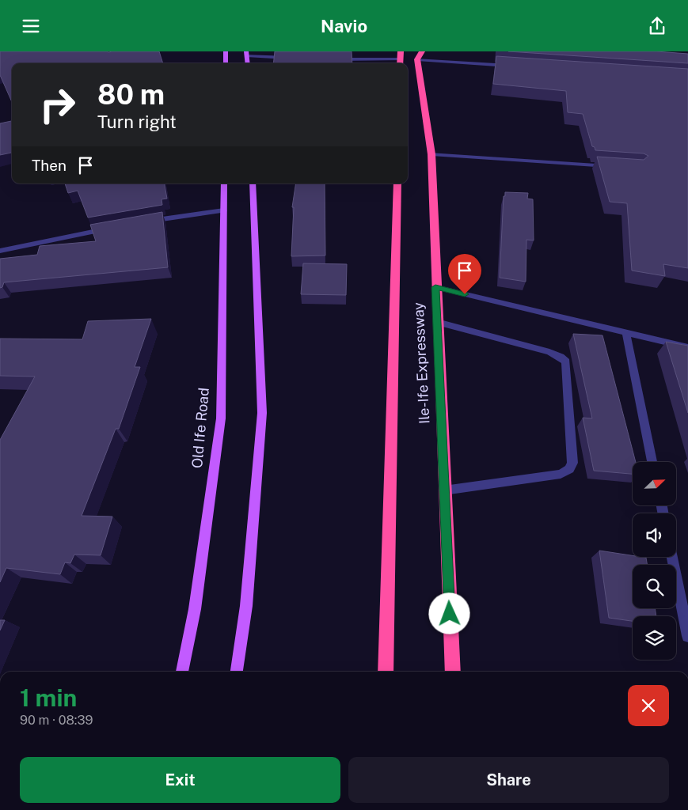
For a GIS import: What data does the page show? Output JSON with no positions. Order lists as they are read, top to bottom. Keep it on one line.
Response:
{"streets":{"highway":["Ile-Ife Expressway"],"main road":["Old Ife Road"]},"north":"top right","page":{"header":"Navio","turn":["80 m","Turn right"],"then":"Then","heading":["1 min","90 m · 08:39"],"buttons":["Exit","Share"]}}
